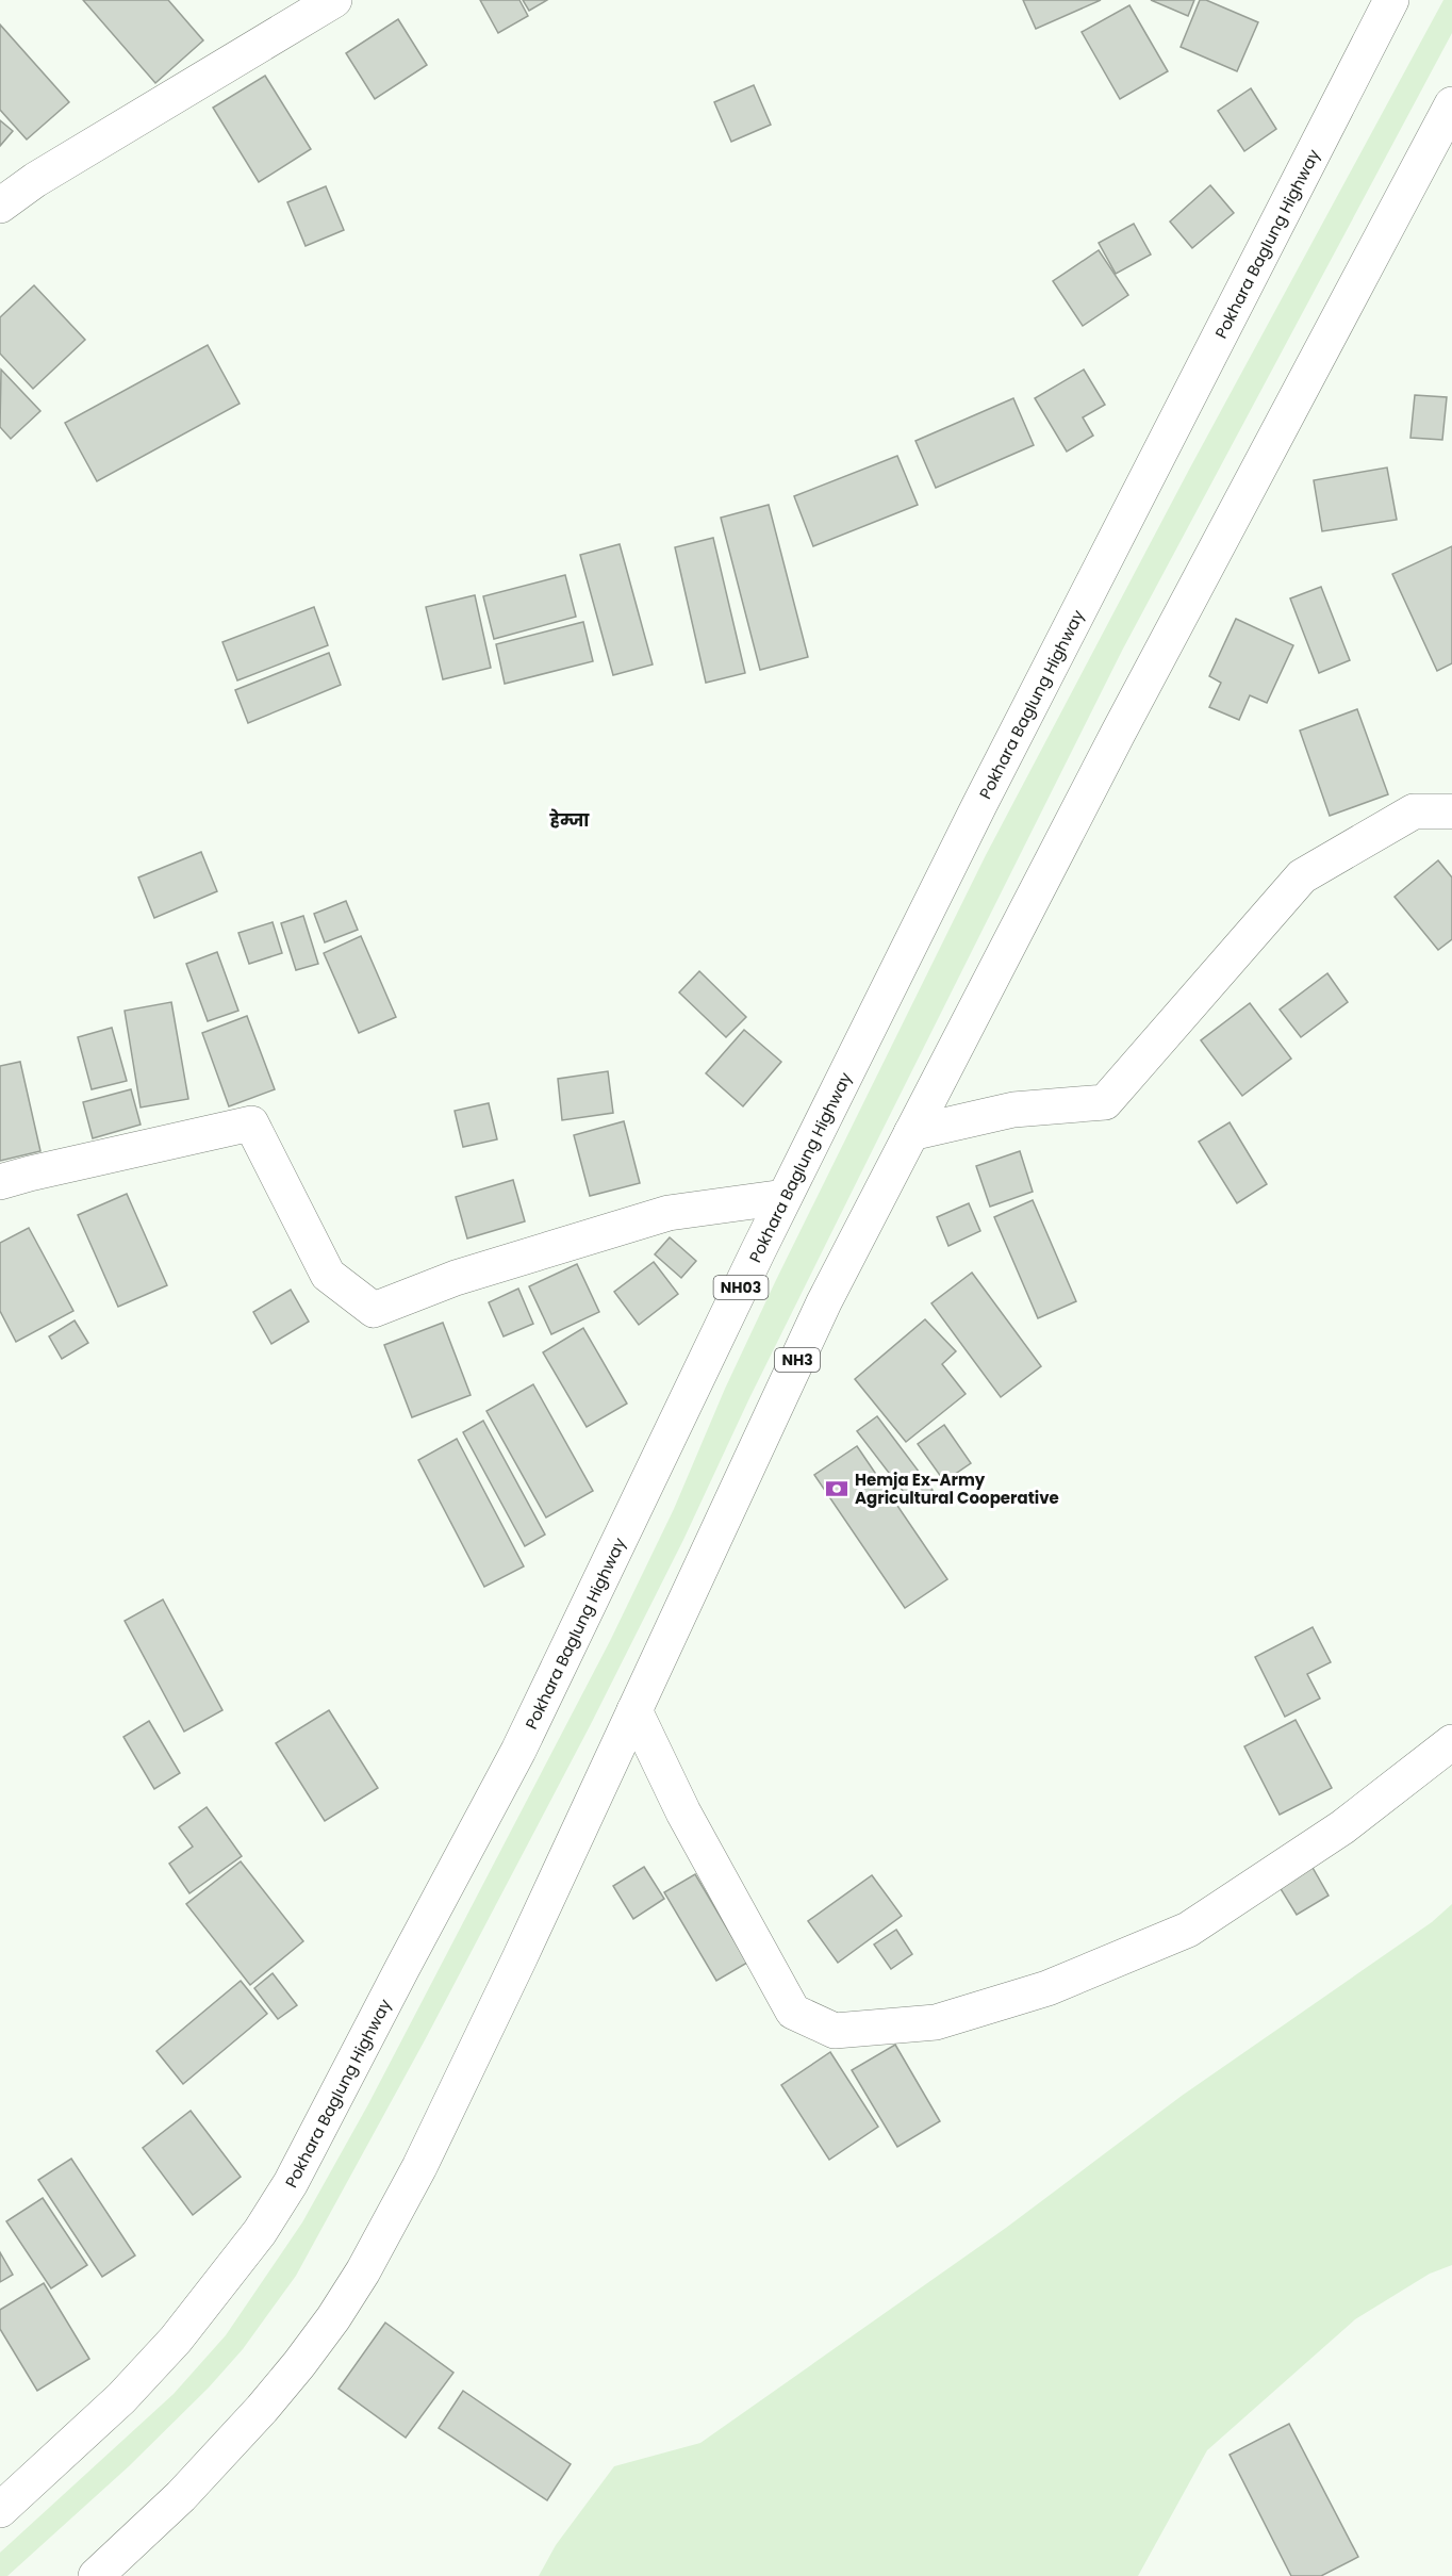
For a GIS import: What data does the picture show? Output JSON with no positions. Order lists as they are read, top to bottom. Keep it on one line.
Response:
{"streets":{"main road":["Pokhara Baglung Highway","NH03","NH3"]},"districts":["हेम्जा"],"places":{"bank":["Hemja Ex-Army Agricultural Cooperative"]}}
